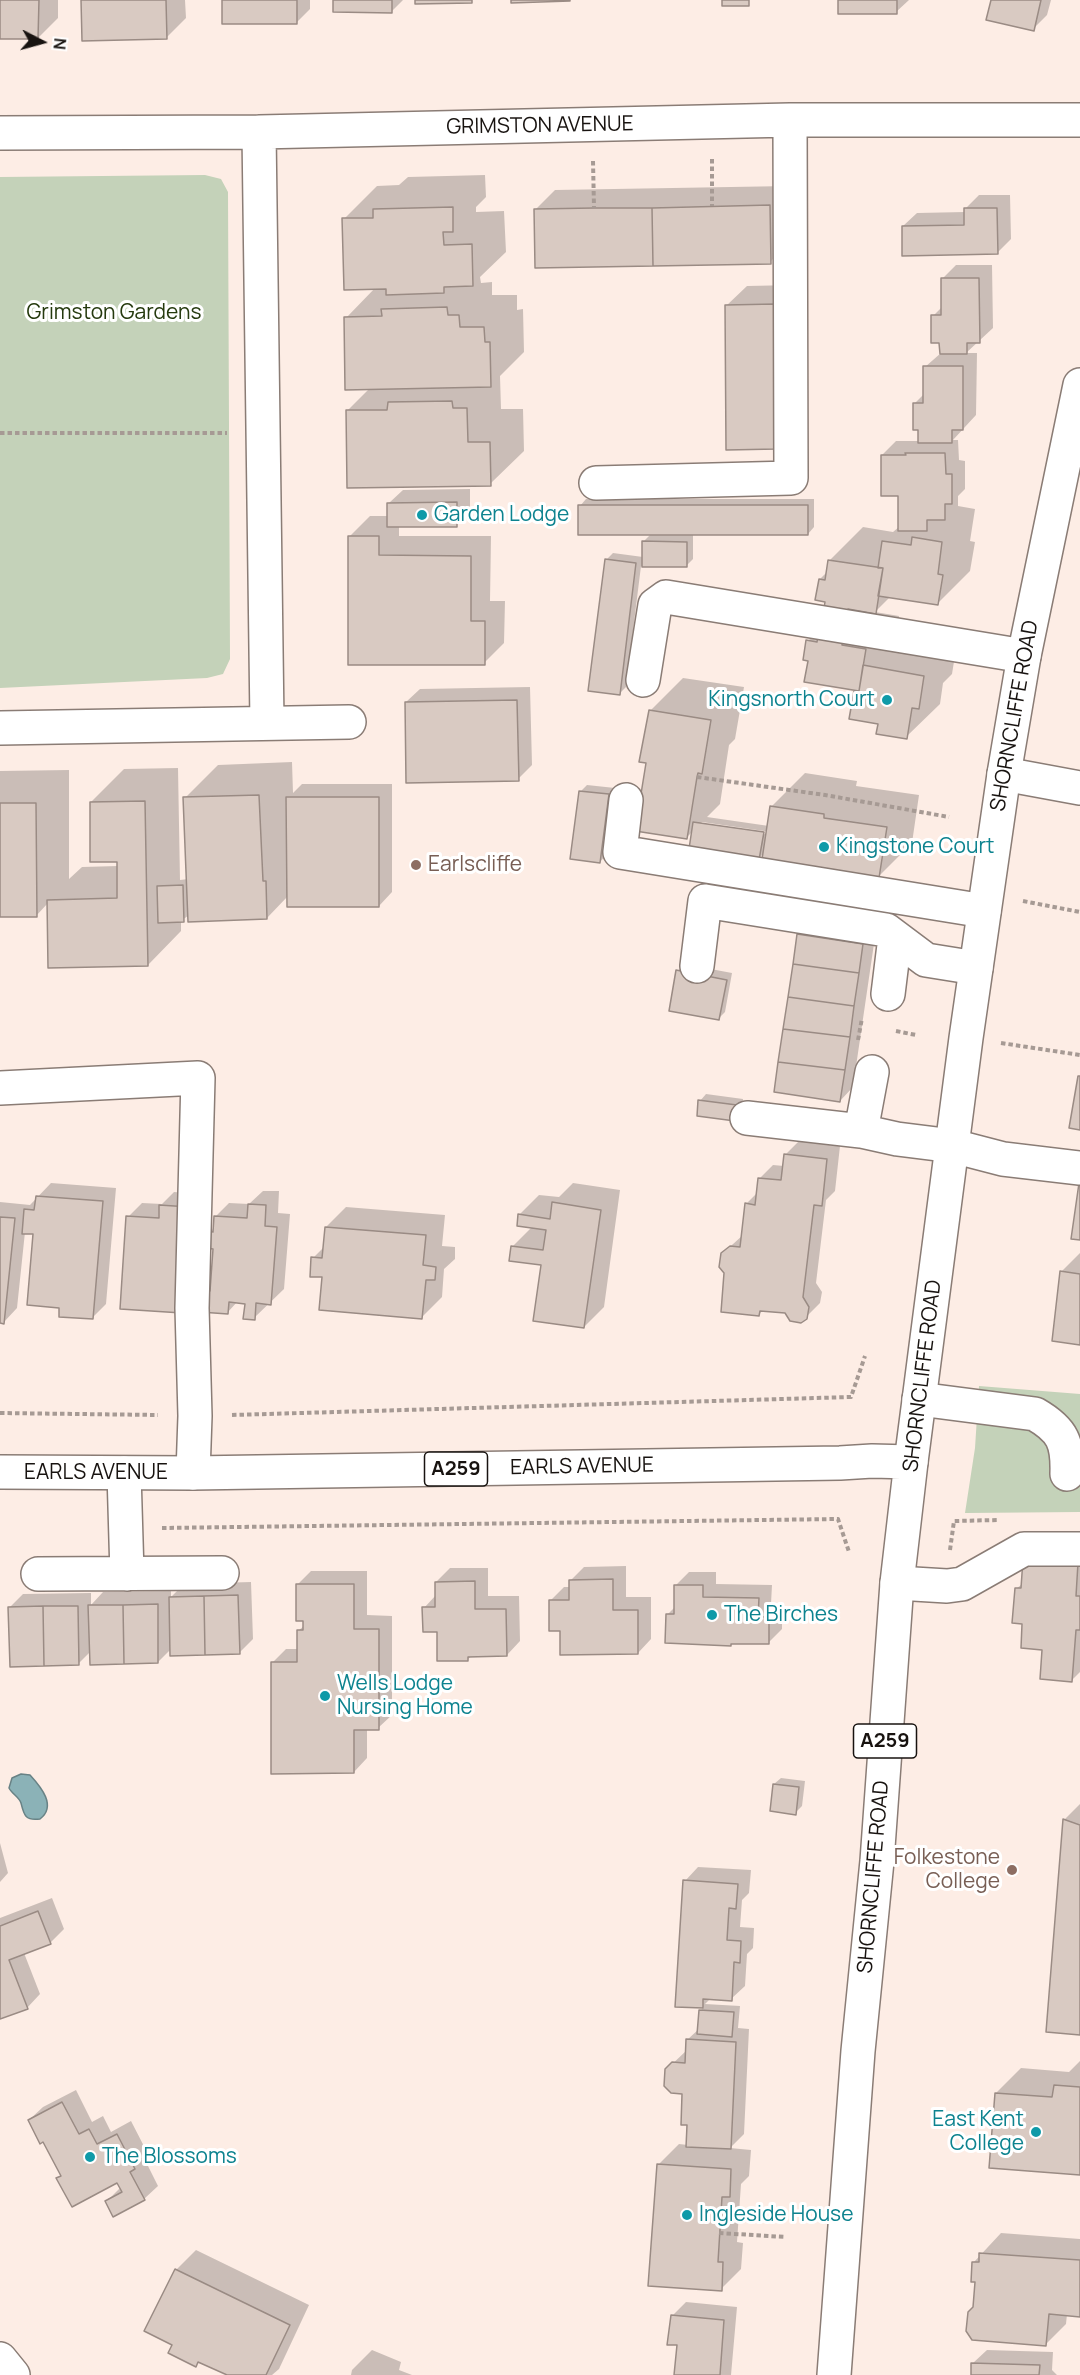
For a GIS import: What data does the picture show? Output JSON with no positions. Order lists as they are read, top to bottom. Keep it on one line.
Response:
{"streets":{"main road":["GRIMSTON AVENUE","SHORNCLIFFE ROAD","EARLS AVENUE","A259"]},"crossings":[["SHORNCLIFFE ROAD","EARLS AVENUE"]],"parks":["Grimston Gardens"],"places":["Garden Lodge","Kingsnorth Court","Kingstone Court","Earlscliffe","The Birches","Wells Lodge Nursing Home","Folkestone College","East Kent College","The Blossoms","Ingleside House"],"north":"right"}
